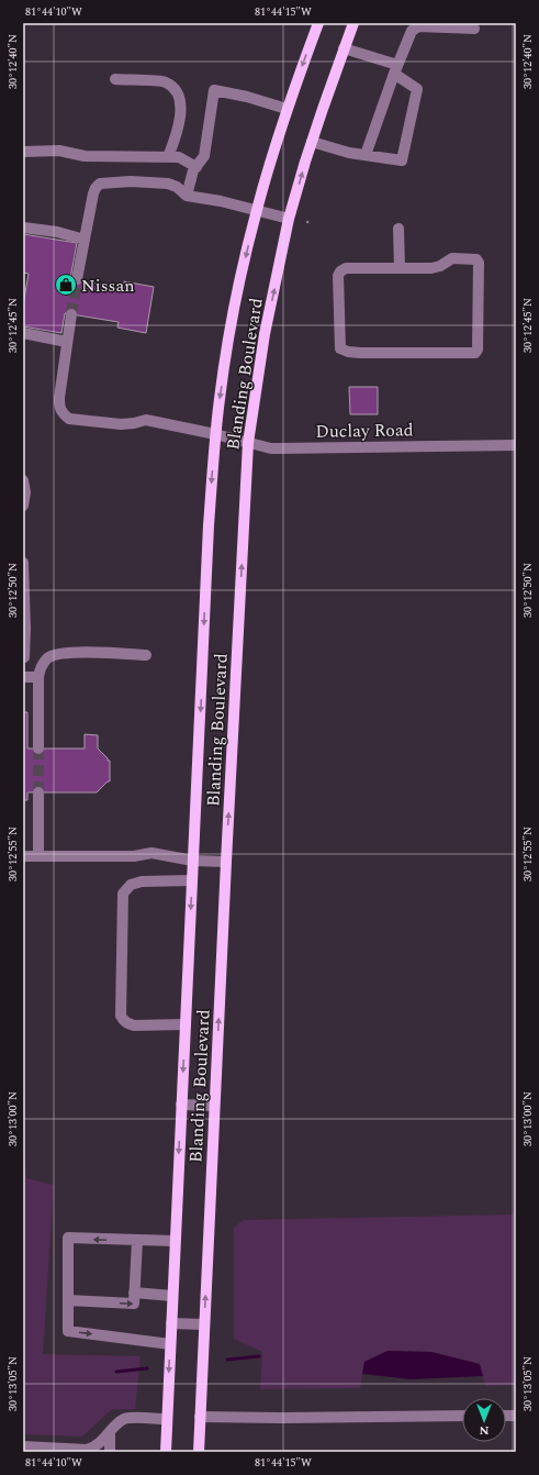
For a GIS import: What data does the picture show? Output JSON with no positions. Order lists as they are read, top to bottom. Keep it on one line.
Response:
{"streets":{"main road":["Blanding Boulevard"],"street":["Duclay Road"]},"crossings":[["Blanding Boulevard","Duclay Road"]],"places":{"shop":["Nissan"]},"north":"bottom","coordinates":["81°44'10\"W","81°44'15\"W","30°12'40\"N","30°12'45\"N","30°12'50\"N","30°12'55\"N","30°13'00\"N","30°13'05\"N"]}
